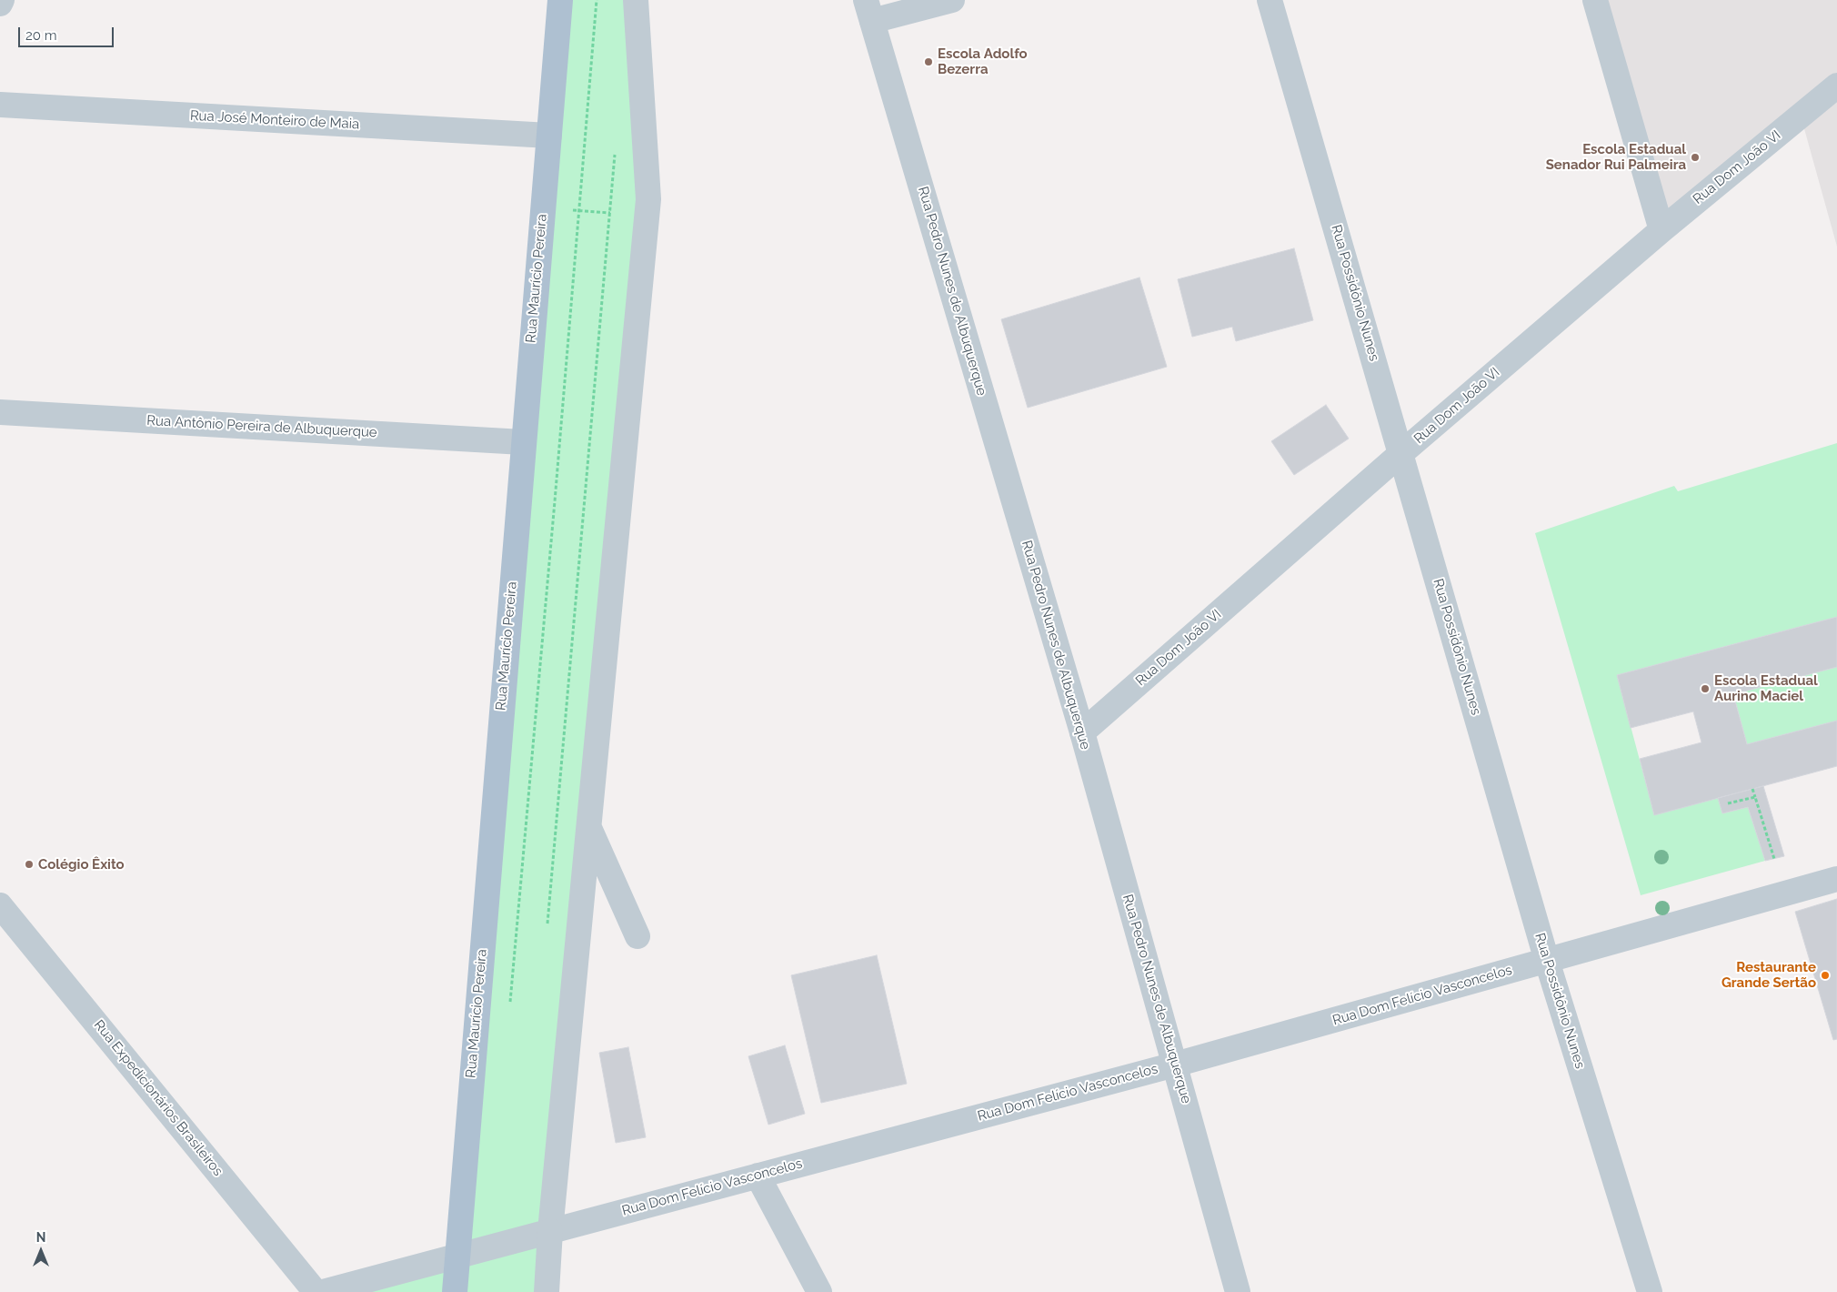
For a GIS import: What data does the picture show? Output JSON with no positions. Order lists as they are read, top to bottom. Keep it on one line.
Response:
{"streets":{"main road":["Rua Maurício Pereira"],"street":["Rua José Monteiro de Maia","Rua Dom João VI","Rua Pedro Nunes de Albuquerque","Rua Possidônio Nunes","Rua Antônio Pereira de Albuquerque","Rua Dom Felício Vasconcelos","Rua Expedicionários Brasileiros"]},"crossings":[["Rua José Monteiro de Maia","Rua Maurício Pereira"],["Rua Dom João VI","Rua Pedro Nunes de Albuquerque"],["Rua Dom João VI","Rua Possidônio Nunes"],["Rua Maurício Pereira","Rua Antônio Pereira de Albuquerque"],["Rua Maurício Pereira","Rua Dom Felício Vasconcelos"],["Rua Pedro Nunes de Albuquerque","Rua Dom Felício Vasconcelos"],["Rua Possidônio Nunes","Rua Dom Felício Vasconcelos"]],"places":["Escola Adolfo Bezerra","Escola Estadual Senador Rui Palmeira","Escola Estadual Aurino Maciel","Colégio Êxito","Restaurante Grande Sertão"],"scale_bar":"20 m","north":"top"}
